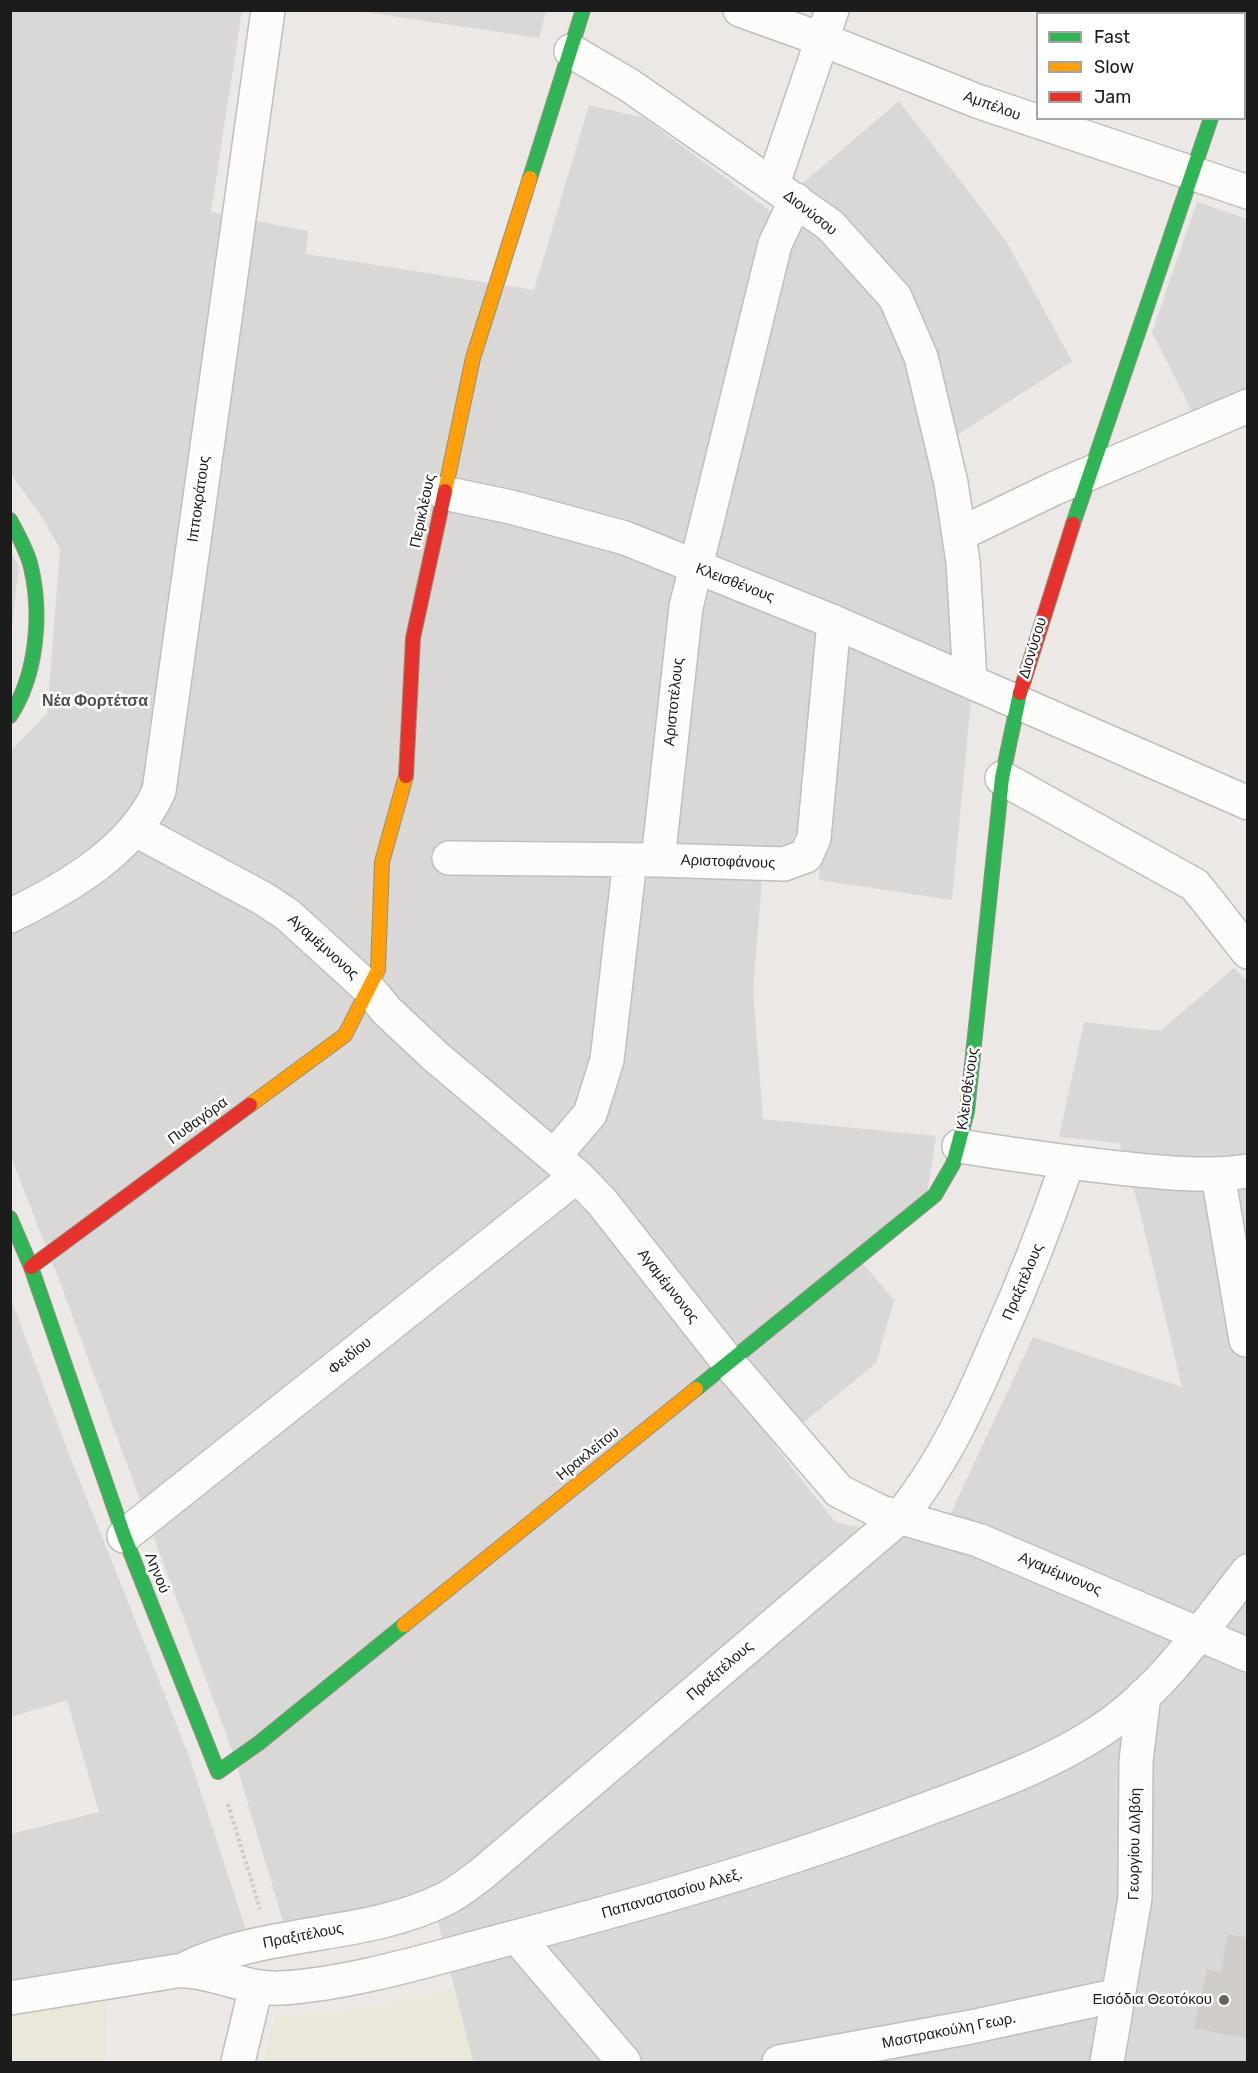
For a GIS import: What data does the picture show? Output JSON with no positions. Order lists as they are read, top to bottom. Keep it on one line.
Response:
{"streets":{"street":["Αμπέλου","Διονύσου","Ιπποκράτους","Περικλέους","Κλεισθένους","Αριστοτέλους","Αριστοφάνους","Αγαμέμνονος","Πυθαγόρα","Πραξιτέλους","Φειδίου","Ηρακλείτου","Ληνού","Γεωργίου Διλβόη","Παπαναστασίου Αλεξ.","Μαστρακούλη Γεωρ."]},"crossings":[["Αμπέλου","Διονύσου"],["Αμπέλου","Κλεισθένους"],["Διονύσου","Περικλέους"],["Διονύσου","Κλεισθένους"],["Ιπποκράτους","Αγαμέμνονος"],["Περικλέους","Κλεισθένους"],["Περικλέους","Αγαμέμνονος"],["Περικλέους","Πυθαγόρα"],["Κλεισθένους","Αριστοτέλους"],["Κλεισθένους","Αριστοφάνους"],["Κλεισθένους","Πραξιτέλους"],["Κλεισθένους","Ηρακλείτου"],["Αριστοτέλους","Αριστοφάνους"],["Αριστοτέλους","Αγαμέμνονος"],["Αριστοτέλους","Φειδίου"],["Αγαμέμνονος","Πυθαγόρα"],["Αγαμέμνονος","Πραξιτέλους"],["Αγαμέμνονος","Φειδίου"],["Αγαμέμνονος","Ηρακλείτου"],["Αγαμέμνονος","Παπαναστασίου Αλεξ."],["Πυθαγόρα","Ληνού"],["Πραξιτέλους","Παπαναστασίου Αλεξ."],["Φειδίου","Ληνού"],["Ηρακλείτου","Ληνού"],["Γεωργίου Διλβόη","Παπαναστασίου Αλεξ."],["Γεωργίου Διλβόη","Μαστρακούλη Γεωρ."]],"districts":["Νέα Φορτέτσα"],"places":["Εισόδια Θεοτόκου"],"legend":["Fast","Slow","Jam"]}
